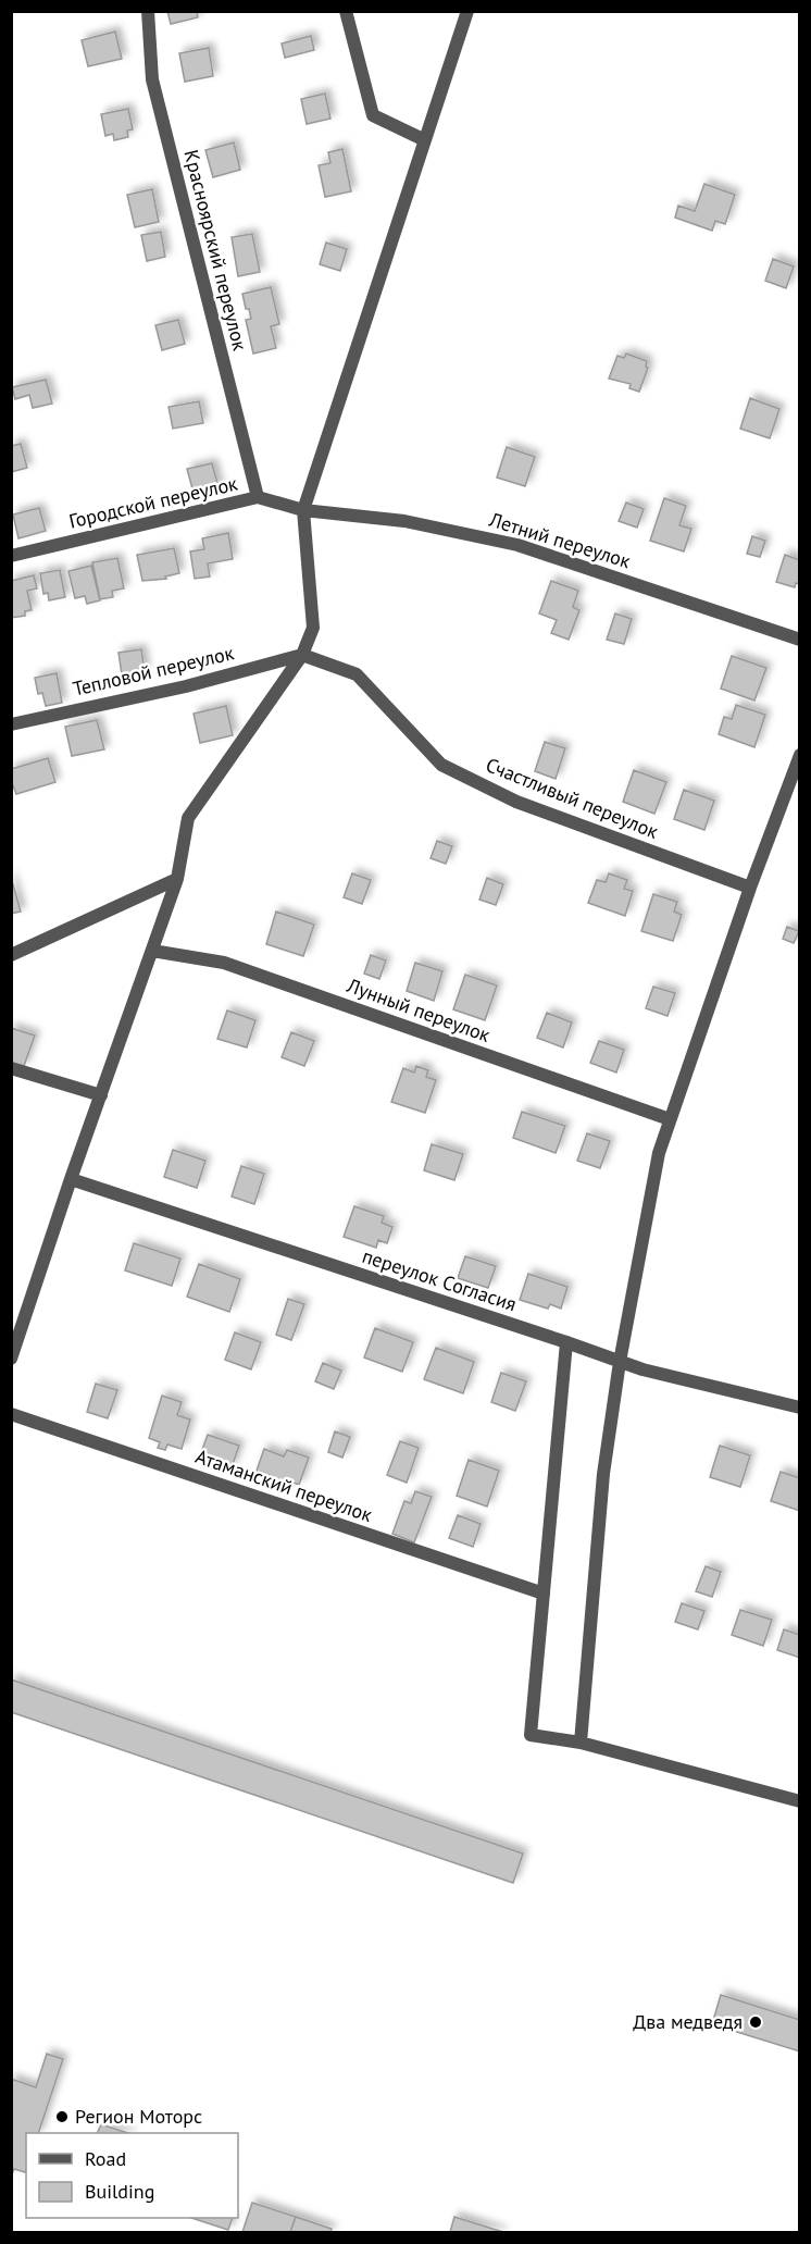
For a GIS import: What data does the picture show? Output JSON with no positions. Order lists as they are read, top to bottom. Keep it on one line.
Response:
{"streets":{"street":["Красноярский переулок","Городской переулок","Летний переулок","Тепловой переулок","Счастливый переулок","Лунный переулок","переулок Согласия","Атаманский переулок"]},"crossings":[["Красноярский переулок","Городской переулок"],["Городской переулок","Летний переулок"],["Тепловой переулок","Счастливый переулок"]],"places":["Два медведя","Регион Моторс"],"legend":["Road","Building"]}
